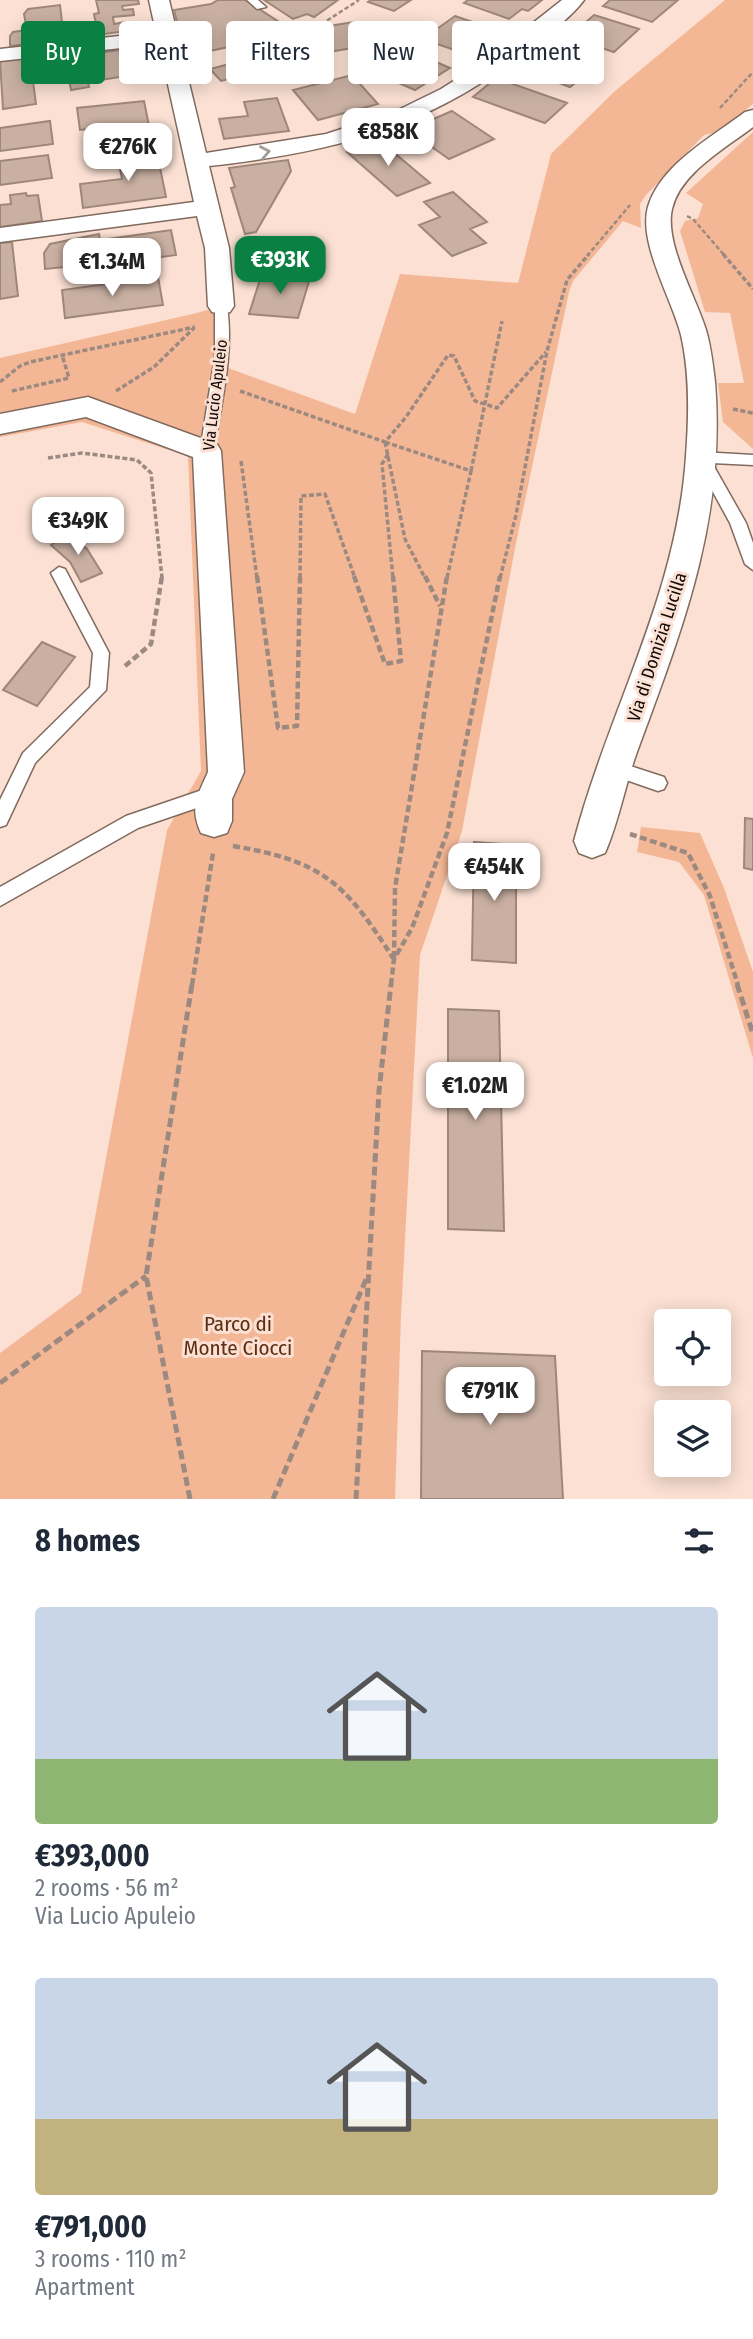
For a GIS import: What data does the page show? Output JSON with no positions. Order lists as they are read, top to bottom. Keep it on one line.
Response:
{"streets":{"street":["Via Lucio Apuleio","Via di Domizia Lucilla"]},"parks":["Parco di Monte Ciocci"],"page":{"chip":["Buy","Rent","Filters","New","Apartment"],"price":["€858K","€276K","€393K","€1.34M","€349K","€454K","€1.02M","€791K"],"heading":"8 homes","list":[{"name":"€393,000","note":"2 rooms · 56 m² · Via Lucio Apuleio"},{"name":"€791,000","note":"3 rooms · 110 m² · Apartment"}]}}
